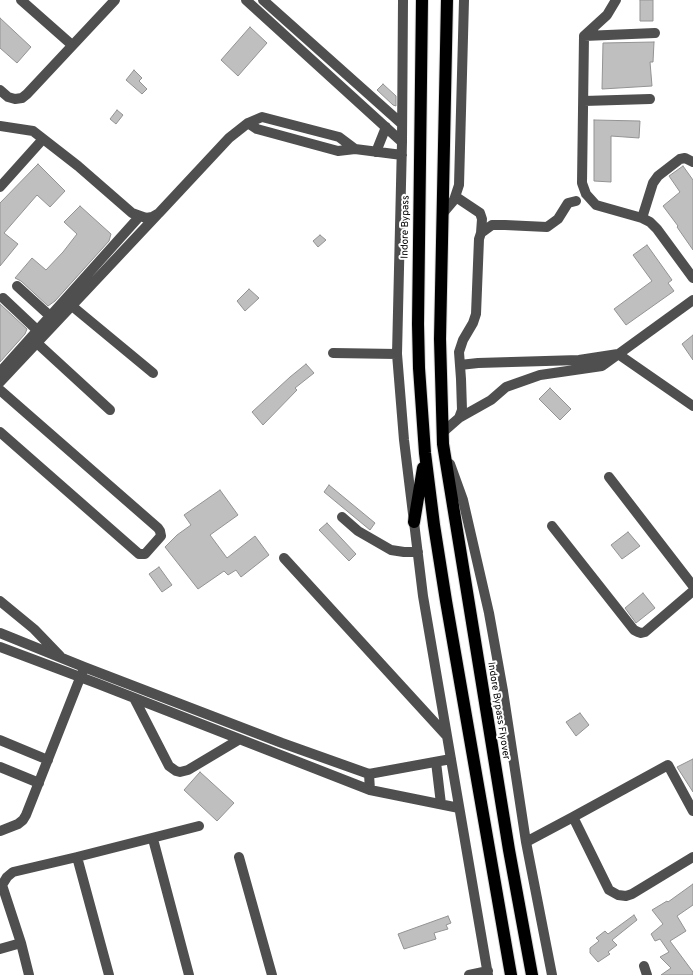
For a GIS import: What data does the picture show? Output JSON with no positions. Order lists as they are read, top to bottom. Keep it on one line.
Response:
{"streets":{"highway":["Indore Bypass","Indore Bypass Flyover"]}}
